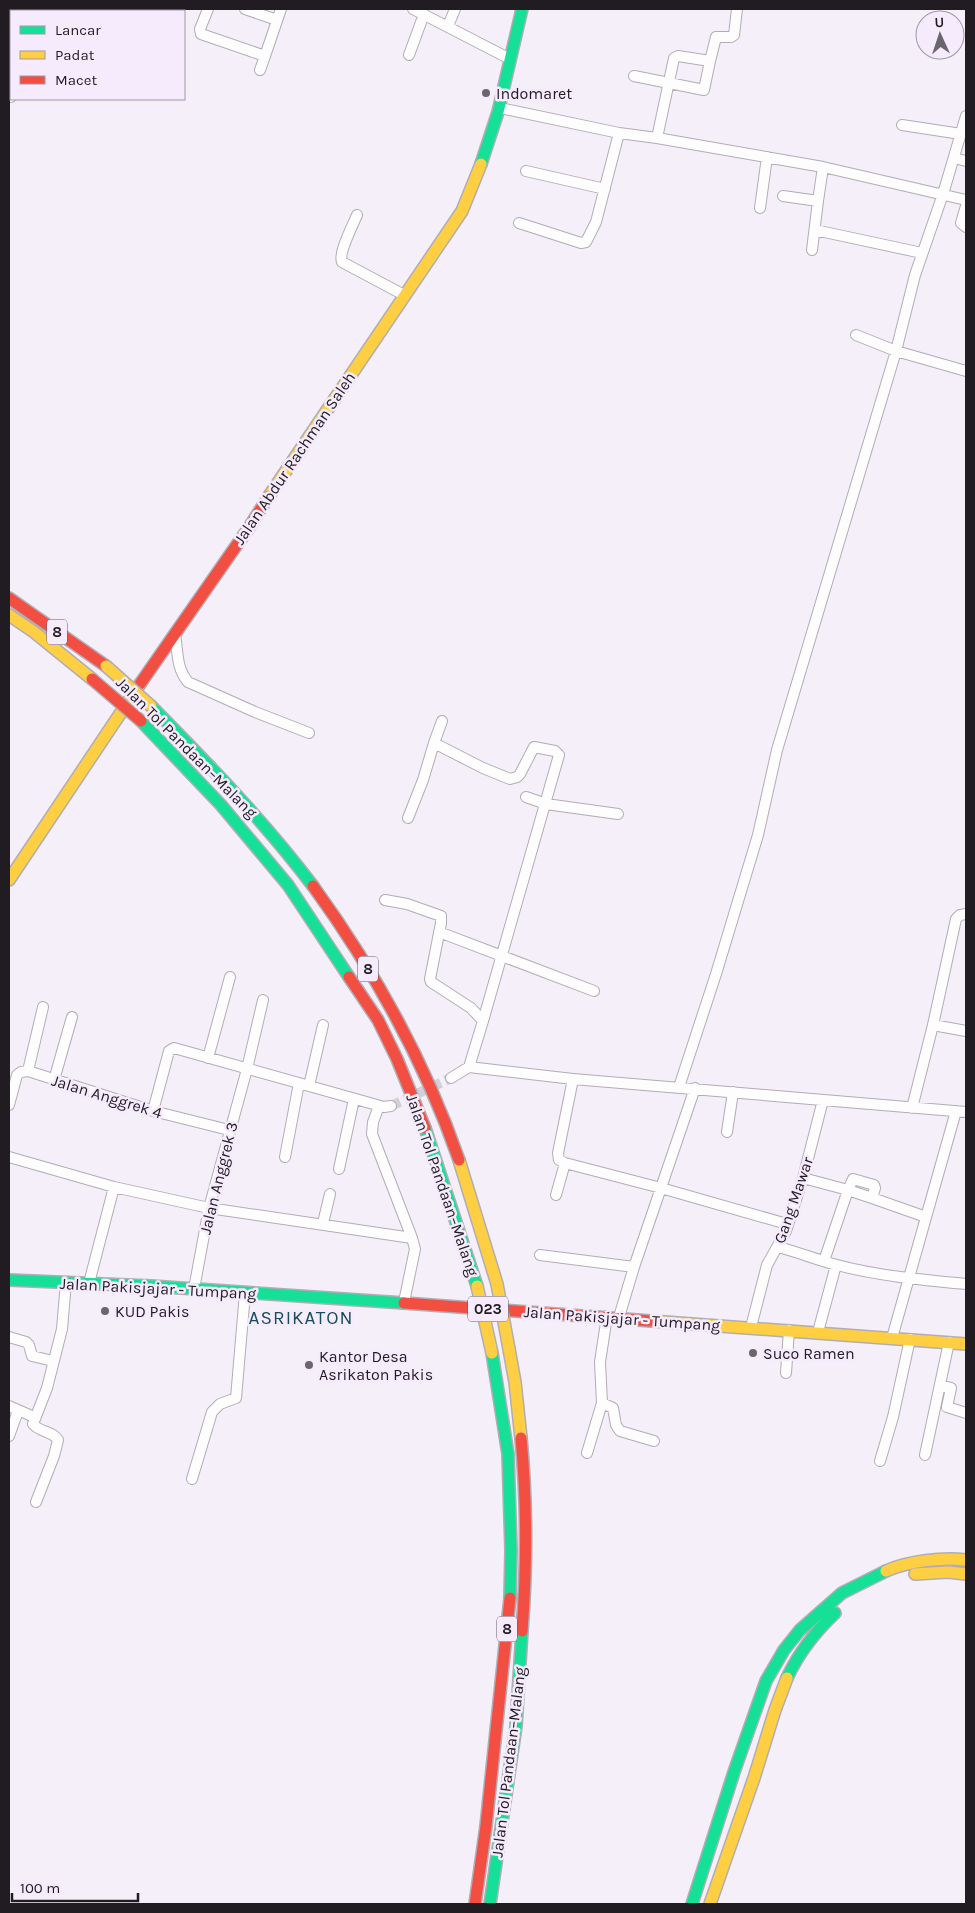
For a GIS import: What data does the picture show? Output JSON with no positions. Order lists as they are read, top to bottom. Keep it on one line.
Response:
{"streets":{"main road":["Jalan Abdur Rachman Saleh","8","Jalan Tol Pandaan–Malang","Jalan Pakisjajar - Tumpang","023"],"street":["Jalan Anggrek 4","Jalan Anggrek 3","Gang Mawar"]},"crossings":[["Jalan Anggrek 4","Jalan Anggrek 3"],["Jalan Anggrek 3","Jalan Pakisjajar - Tumpang"],["Gang Mawar","Jalan Pakisjajar - Tumpang"]],"districts":["ASRIKATON"],"places":["Indomaret","KUD Pakis","Suco Ramen","Kantor Desa Asrikaton Pakis"],"legend":["Lancar","Padat","Macet"],"scale_bar":"100 m","north":"top"}
